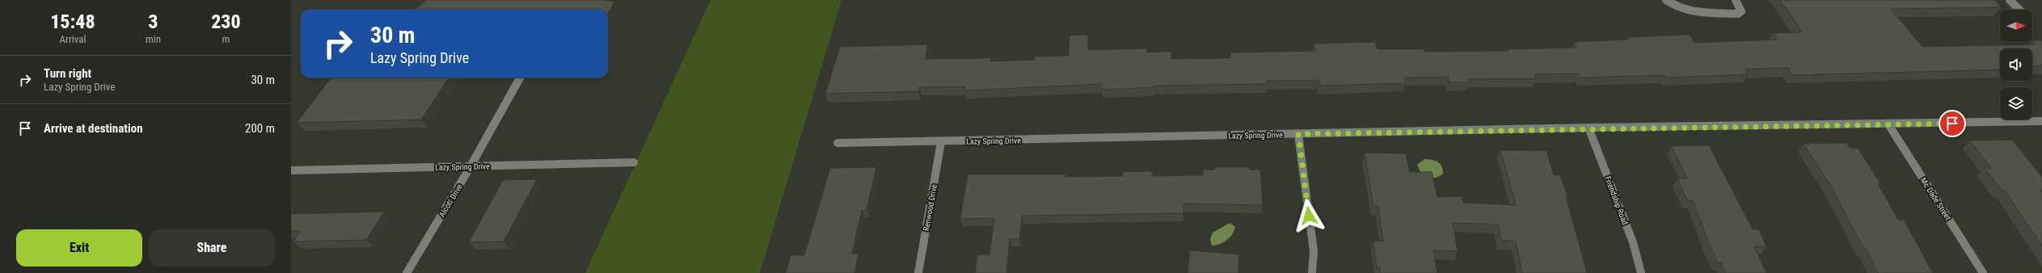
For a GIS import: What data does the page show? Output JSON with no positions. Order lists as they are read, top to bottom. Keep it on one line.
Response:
{"streets":{"street":["Lazy Spring Drive","Mc Dade Street","Alcott Drive","Friendship Road","Renwood Drive"]},"crossings":[["Lazy Spring Drive","Mc Dade Street"],["Lazy Spring Drive","Alcott Drive"],["Lazy Spring Drive","Friendship Road"],["Lazy Spring Drive","Renwood Drive"]],"north":"right","page":{"eta":["15:48","Arrival","3","min","230","m"],"turn":["30 m","Lazy Spring Drive"],"list":[{"name":"Turn right","note":"Lazy Spring Drive","value":"30 m"},{"name":"Arrive at destination","value":"200 m"}],"buttons":["Exit","Share"]}}
